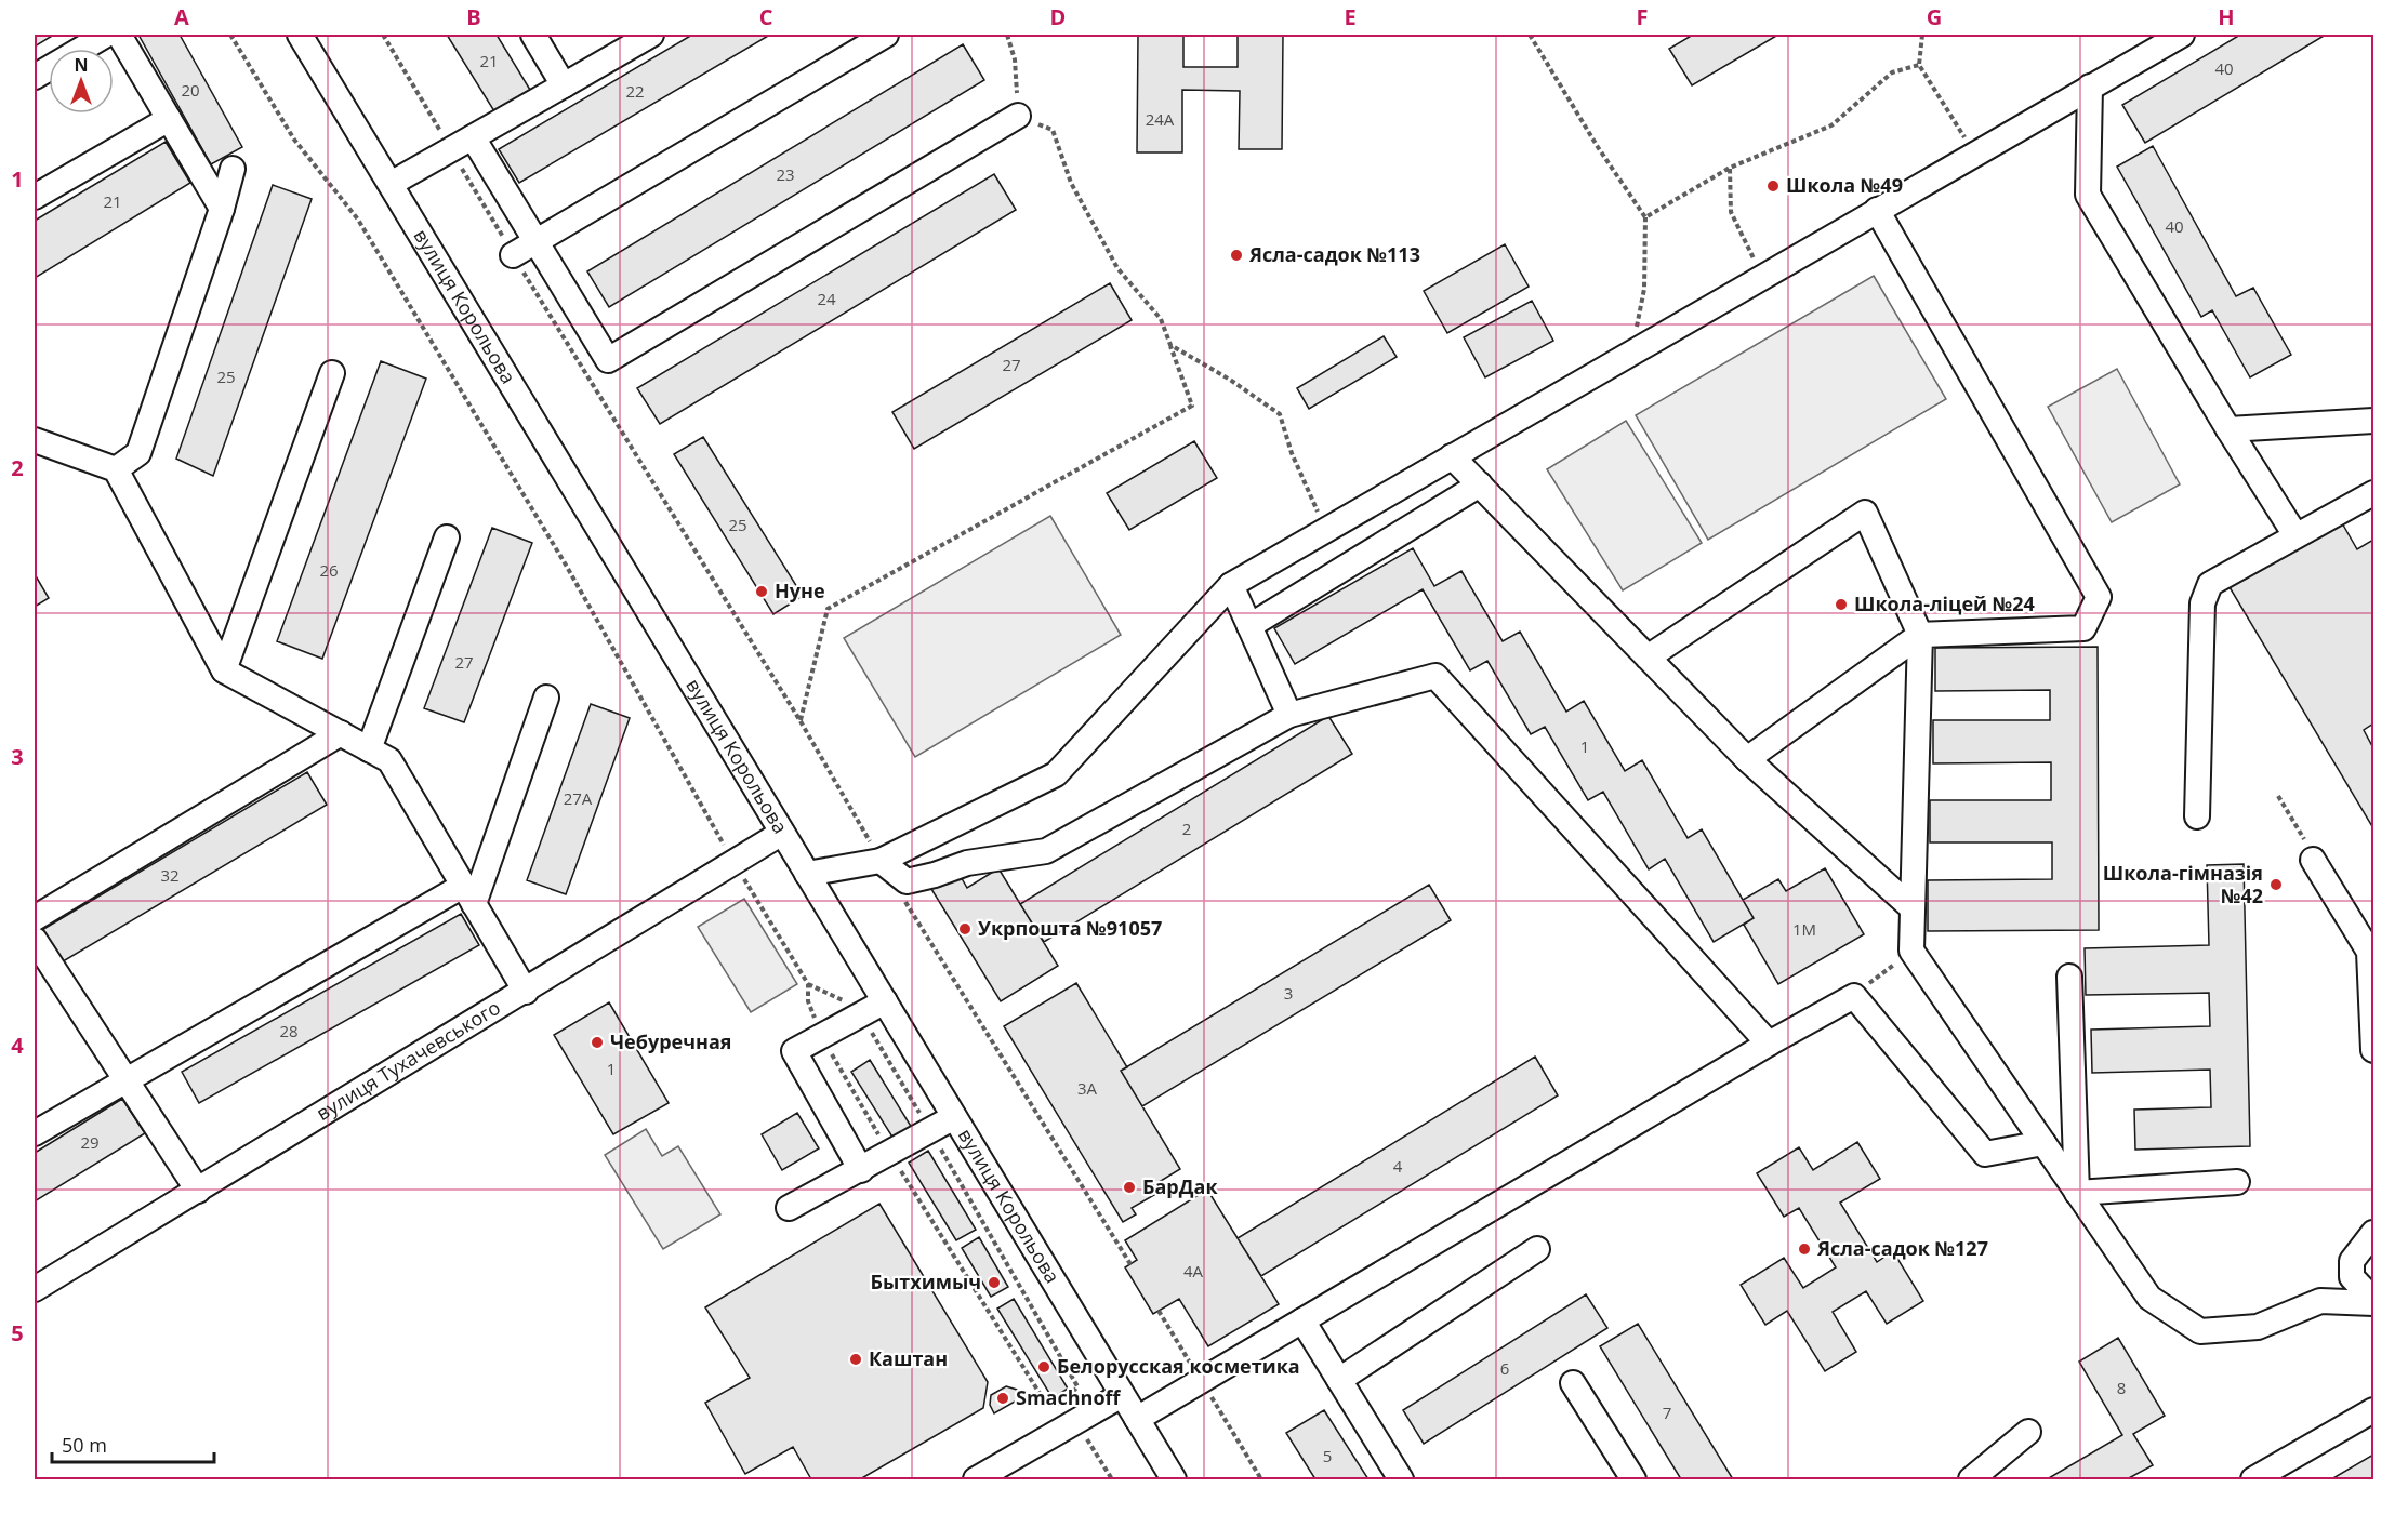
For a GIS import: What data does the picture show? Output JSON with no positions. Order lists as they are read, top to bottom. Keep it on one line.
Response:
{"streets":{"street":["вулиця Корольова","вулиця Тухачевського"]},"crossings":[["вулиця Корольова","вулиця Тухачевського"]],"places":["Школа №49","Ясла-садок №113","Нуне","Школа-ліцей №24","Школа-гімназія №42","Укрпошта №91057","Чебуречная","БарДак","Ясла-садок №127","Бытхимыч","Каштан","Белорусская косметика","Smachnoff"],"house_numbers":["21","40","20","22","24А","23","21","40","24","27","25","25","26","27","1","27А","2","32","1М","3","28","1","3А","29","4","4А","6","8","7","5"],"scale_bar":"50 m","north":"top","grid":{"columns":["A","B","C","D","E","F","G","H"],"rows":["1","2","3","4","5"]}}
